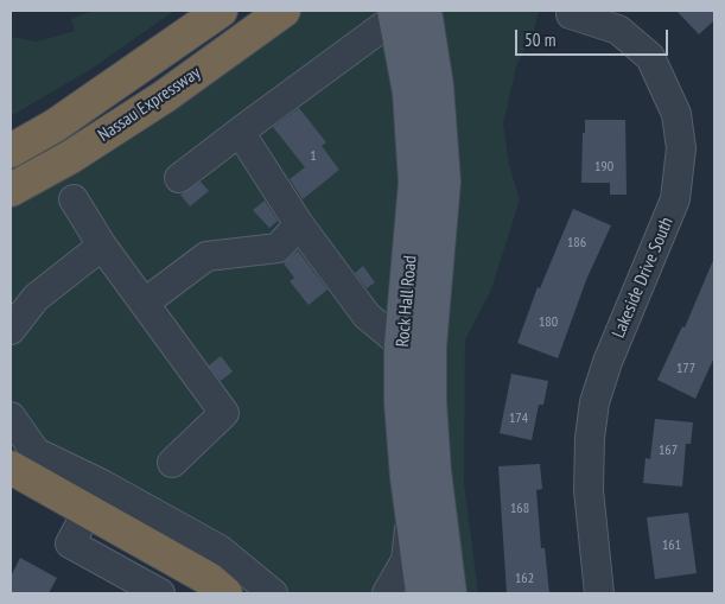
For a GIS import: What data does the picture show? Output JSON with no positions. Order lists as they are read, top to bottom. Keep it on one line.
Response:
{"streets":{"highway":["Nassau Expressway"],"main road":["Rock Hall Road"],"street":["Lakeside Drive South"]},"house_numbers":["1","190","186","180","177","174","167","168","161","162"],"scale_bar":"50 m"}
